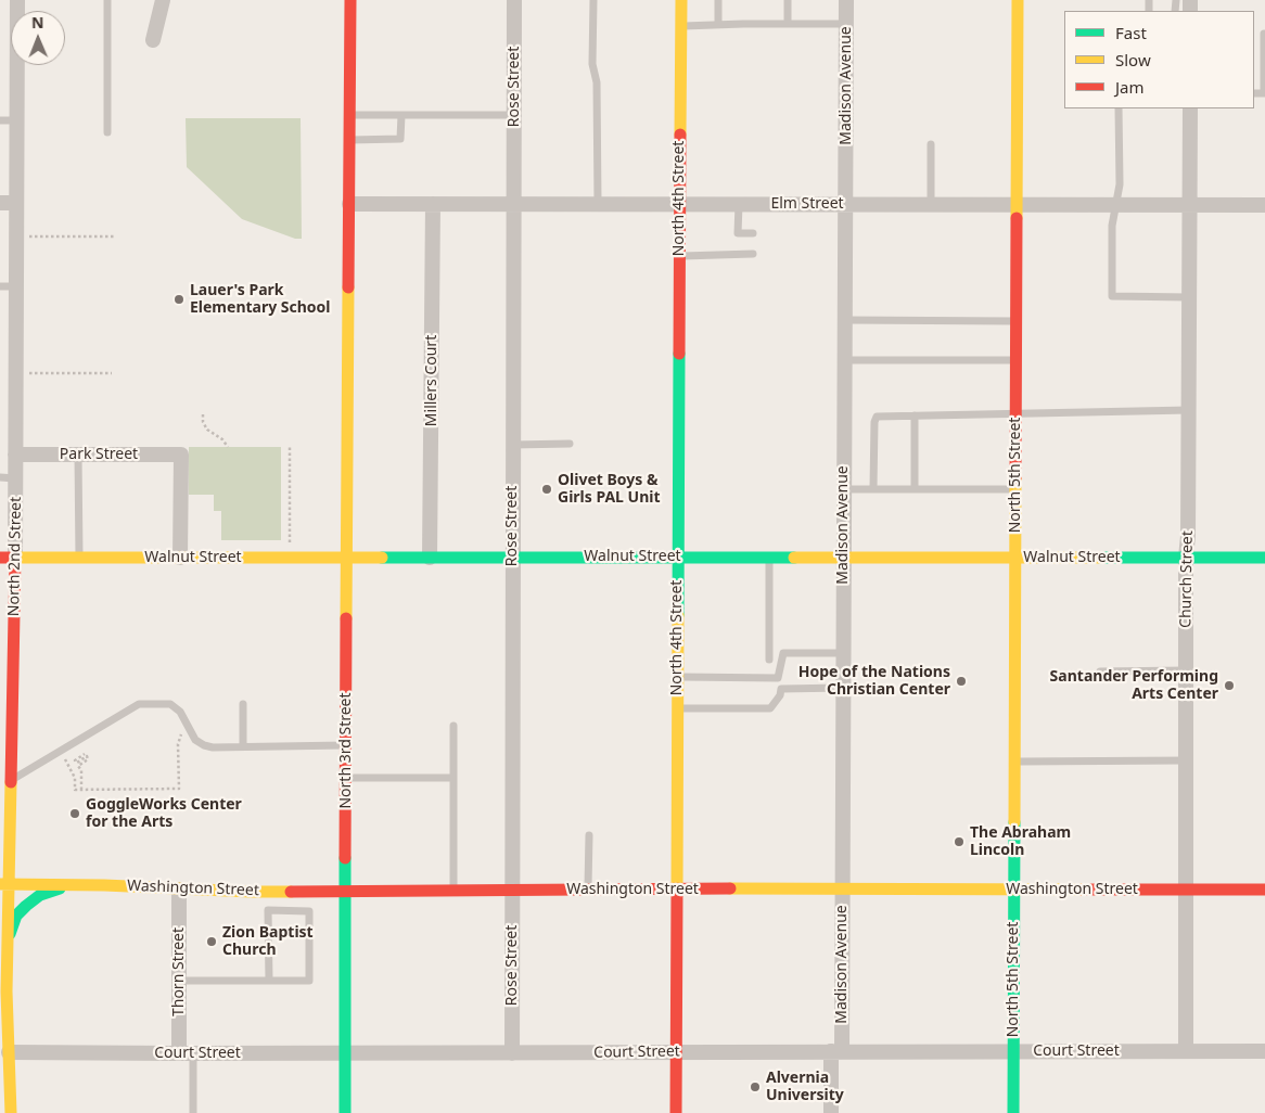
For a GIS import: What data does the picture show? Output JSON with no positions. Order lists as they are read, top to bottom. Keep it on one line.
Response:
{"streets":{"main road":["North 4th Street","North 5th Street","North 2nd Street","Walnut Street","North 3rd Street","Washington Street"],"street":["Madison Avenue","Rose Street","Elm Street","Millers Court","Park Street","Church Street","Thorn Street","Court Street"]},"crossings":[["Madison Avenue","Elm Street"],["Madison Avenue","Walnut Street"],["Madison Avenue","Washington Street"],["Madison Avenue","Court Street"],["Rose Street","Elm Street"],["Rose Street","Walnut Street"],["Rose Street","Washington Street"],["Rose Street","Court Street"],["North 4th Street","Elm Street"],["North 4th Street","Walnut Street"],["North 4th Street","Washington Street"],["North 4th Street","Court Street"],["Elm Street","Millers Court"],["Elm Street","North 5th Street"],["Elm Street","Church Street"],["Elm Street","North 3rd Street"],["Millers Court","Walnut Street"],["Park Street","North 2nd Street"],["Park Street","Walnut Street"],["North 5th Street","Walnut Street"],["North 5th Street","Washington Street"],["North 5th Street","Court Street"],["North 2nd Street","Walnut Street"],["North 2nd Street","Washington Street"],["North 2nd Street","Court Street"],["Walnut Street","Church Street"],["Walnut Street","North 3rd Street"],["Church Street","Washington Street"],["Church Street","Court Street"],["North 3rd Street","Washington Street"],["North 3rd Street","Court Street"],["Washington Street","Thorn Street"],["Thorn Street","Court Street"]],"places":["Lauer's Park Elementary School","Olivet Boys & Girls PAL Unit","Hope of the Nations Christian Center","Santander Performing Arts Center","GoggleWorks Center for the Arts","The Abraham Lincoln","Zion Baptist Church","Alvernia University"],"legend":["Fast","Slow","Jam"],"north":"top"}
